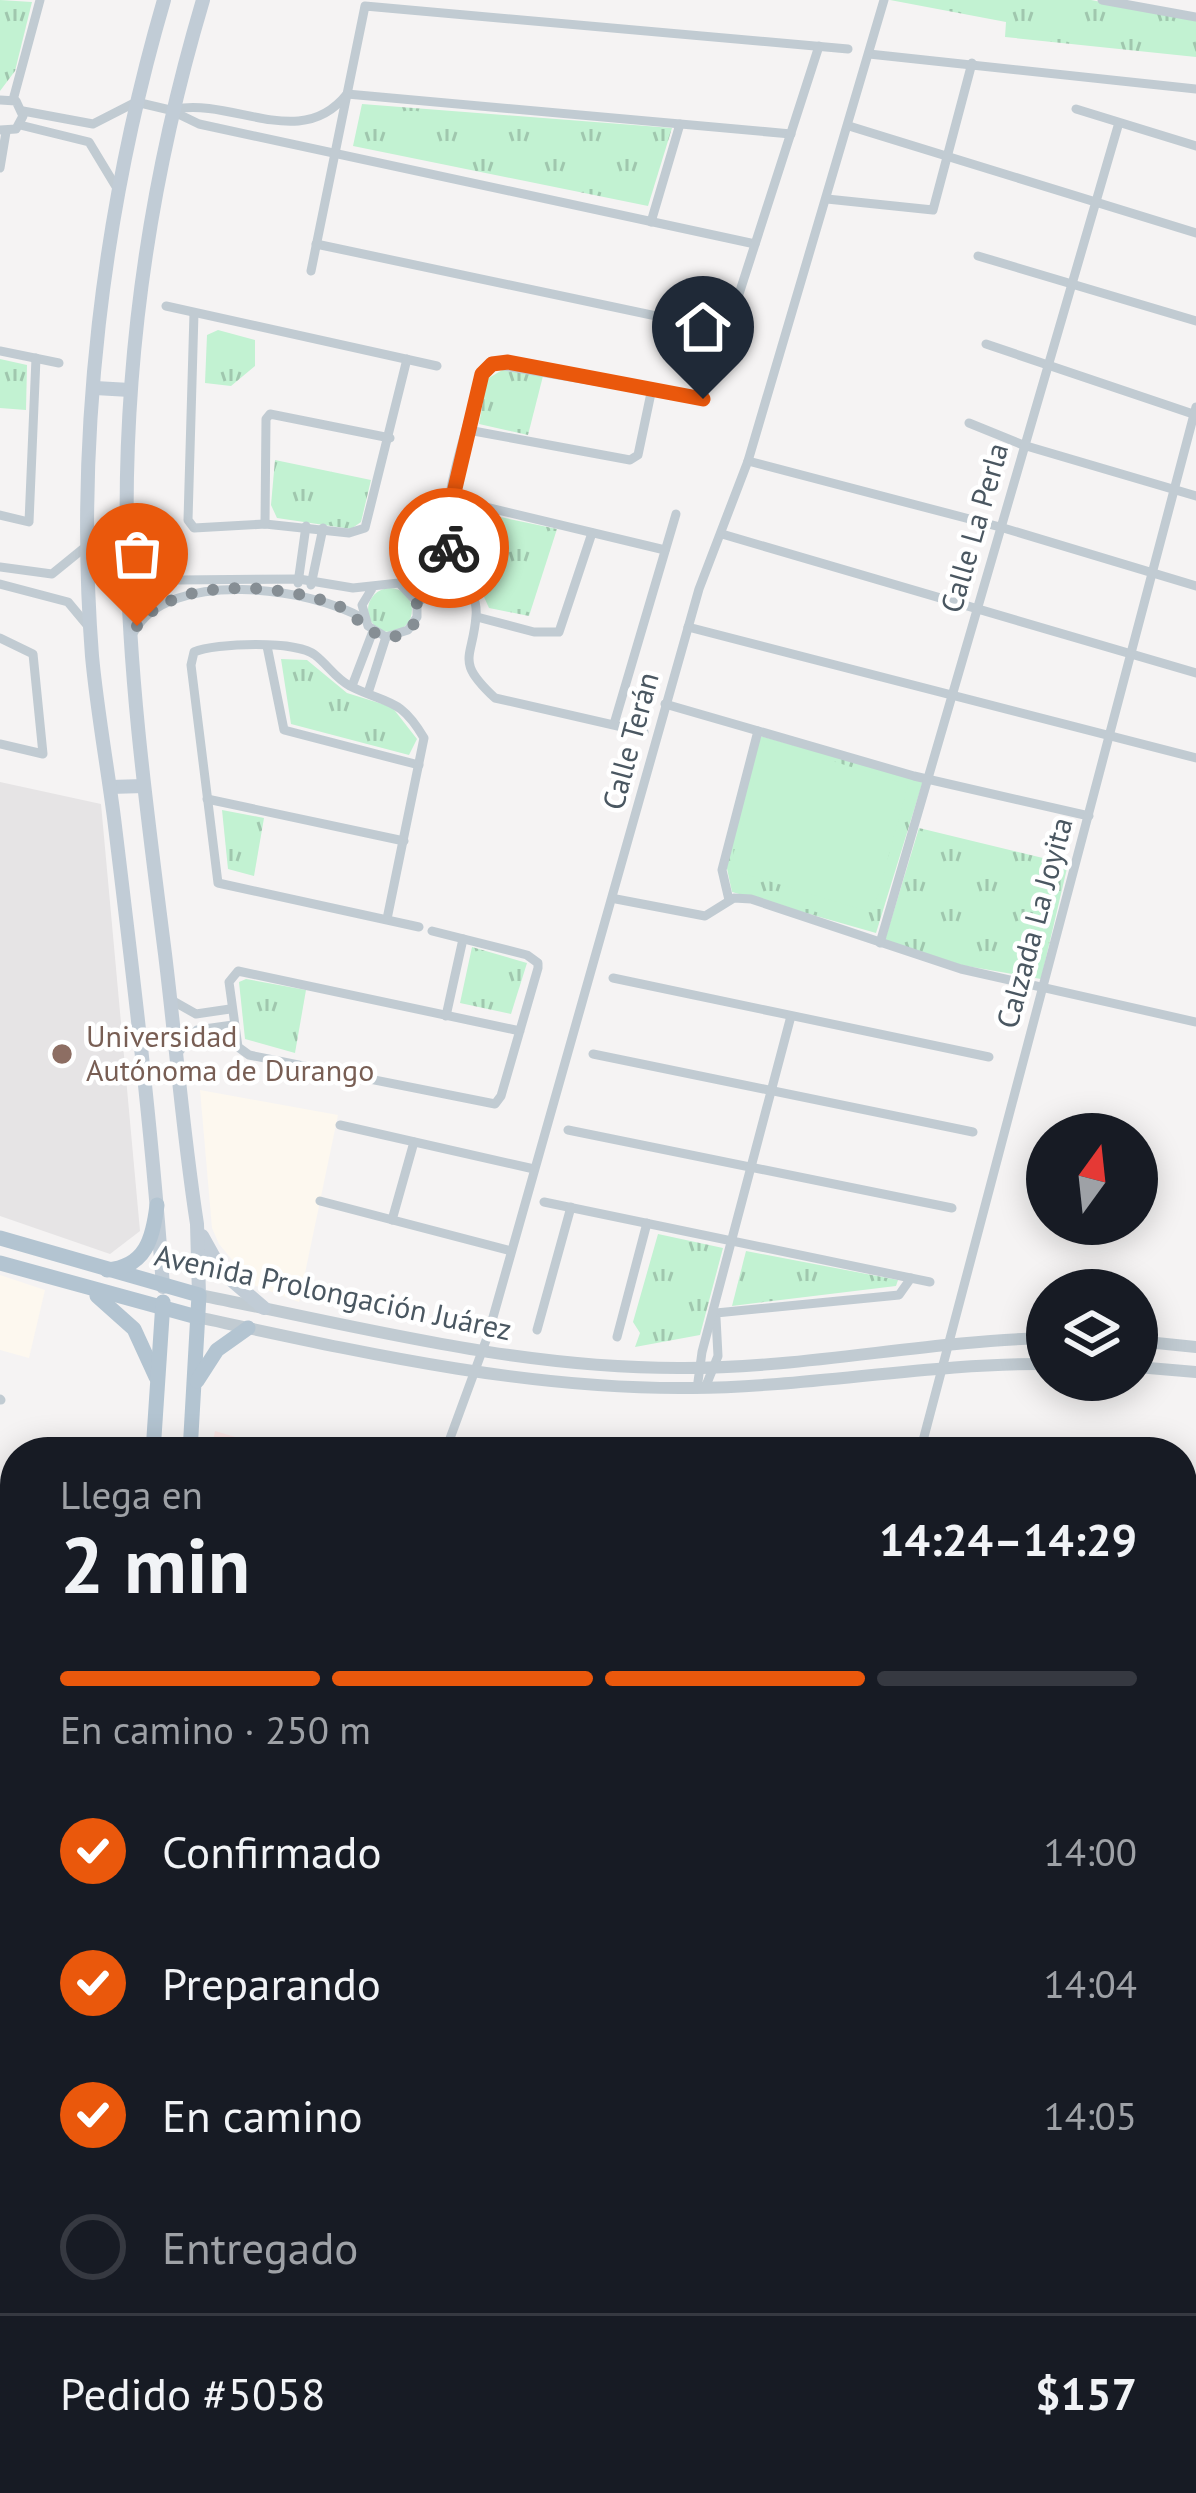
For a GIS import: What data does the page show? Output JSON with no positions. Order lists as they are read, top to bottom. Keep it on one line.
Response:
{"streets":{"main road":["Avenida Prolongación Juárez"],"street":["Calle La Perla","Calle Terán","Calzada La Joyita"]},"crossings":[["Calle Terán","Avenida Prolongación Juárez"],["Calzada La Joyita","Avenida Prolongación Juárez"]],"places":["Universidad Autónoma de Durango"],"north":"top","page":{"heading":["2 min","Llega en","14:24–14:29"],"panel":["Pedido #5058","$157"],"bar":"En camino · 250 m","list":[["Confirmado","14:00"],["Preparando","14:04"],["En camino","14:05"],"Entregado"]}}
